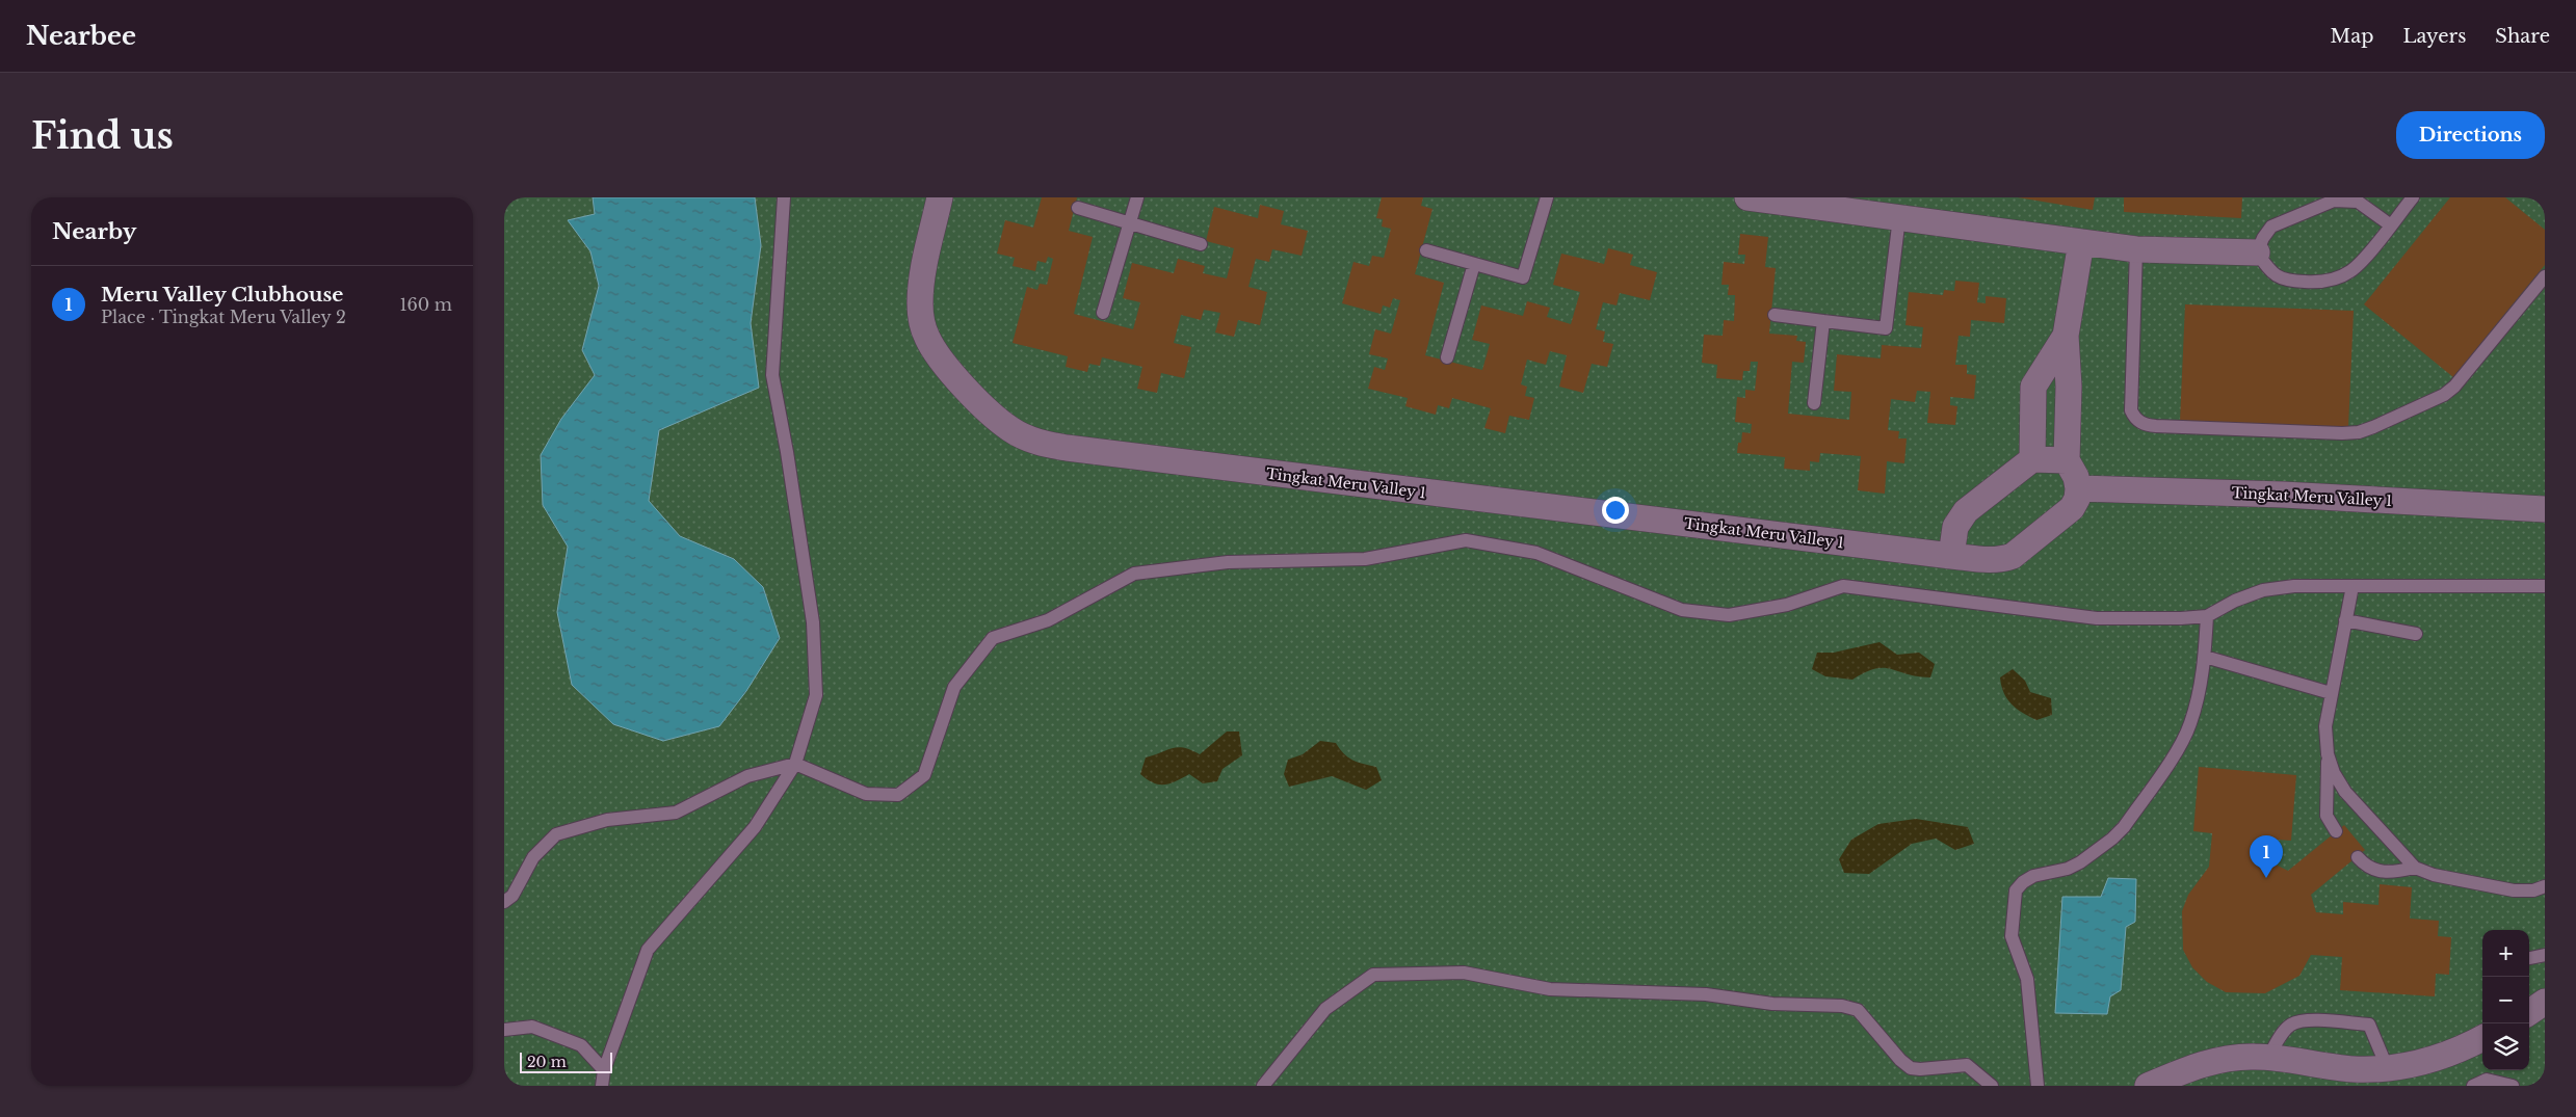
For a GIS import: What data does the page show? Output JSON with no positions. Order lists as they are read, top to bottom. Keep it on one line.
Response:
{"streets":{"street":["Tingkat Meru Valley 1"]},"scale_bar":"20 m","page":{"header":"Nearbee","nav":["Map","Layers","Share"],"buttons":"Directions","title":"Find us","heading":"Nearby","list":[{"mark":"1","name":"Meru Valley Clubhouse","note":"Place · Tingkat Meru Valley 2","value":"160 m"}],"pins":"1","map_buttons":["+","−"],"scale":"20 m"}}
